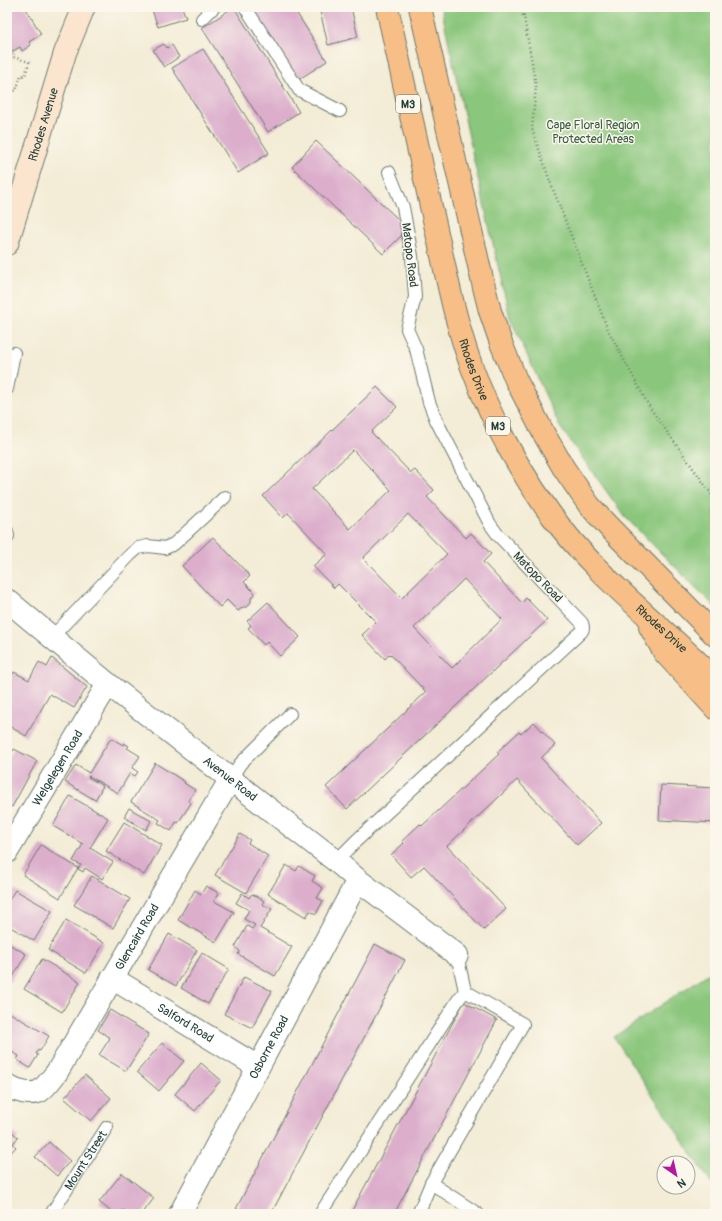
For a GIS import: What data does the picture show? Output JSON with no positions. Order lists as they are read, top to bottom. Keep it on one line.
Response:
{"streets":{"highway":["M3","Rhodes Drive"],"street":["Rhodes Avenue","Welgelegen Road","Avenue Road","Glencaird Road","Salford Road","Osborne Road"],"lane":["Matopo Road","Mount Street"]},"crossings":[["Matopo Road","Avenue Road"],["Welgelegen Road","Avenue Road"],["Avenue Road","Glencaird Road"],["Avenue Road","Osborne Road"],["Glencaird Road","Salford Road"],["Salford Road","Osborne Road"]],"parks":["Cape Floral Region Protected Areas"],"north":"bottom right"}
